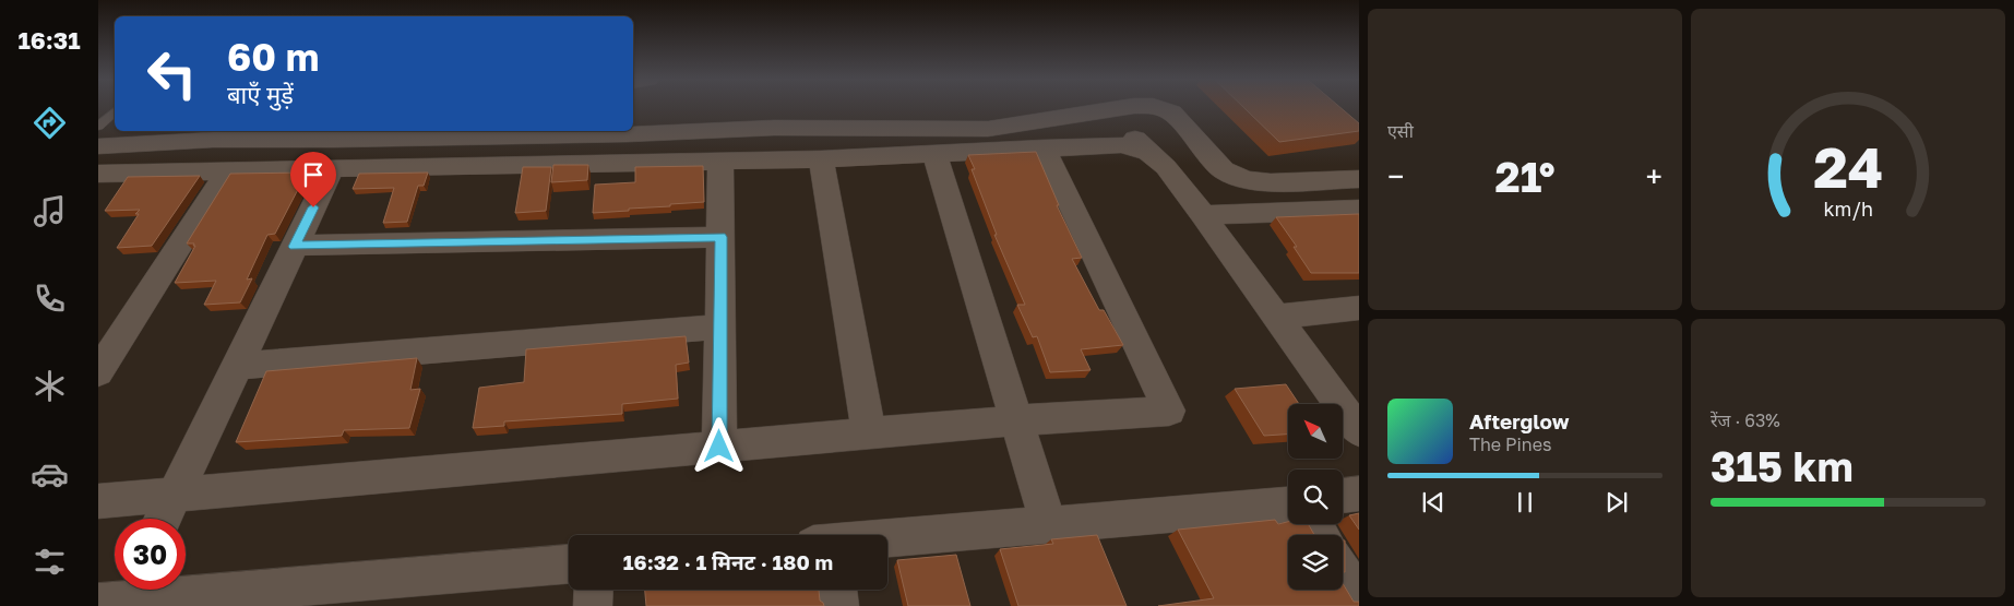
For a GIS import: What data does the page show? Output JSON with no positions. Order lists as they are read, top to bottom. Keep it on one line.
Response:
{"north":"top left","page":{"tabs":"16:31","tile":["एसी",["रेंज · 63%","315 km"]],"turn":["60 m","बाएँ मुड़ें"],"heat":["−","21°","+"],"song":["Afterglow","The Pines"],"limit":"30","trip":"16:32 · 1 मिनट · 180 m","gauge":["24","km/h"]}}
